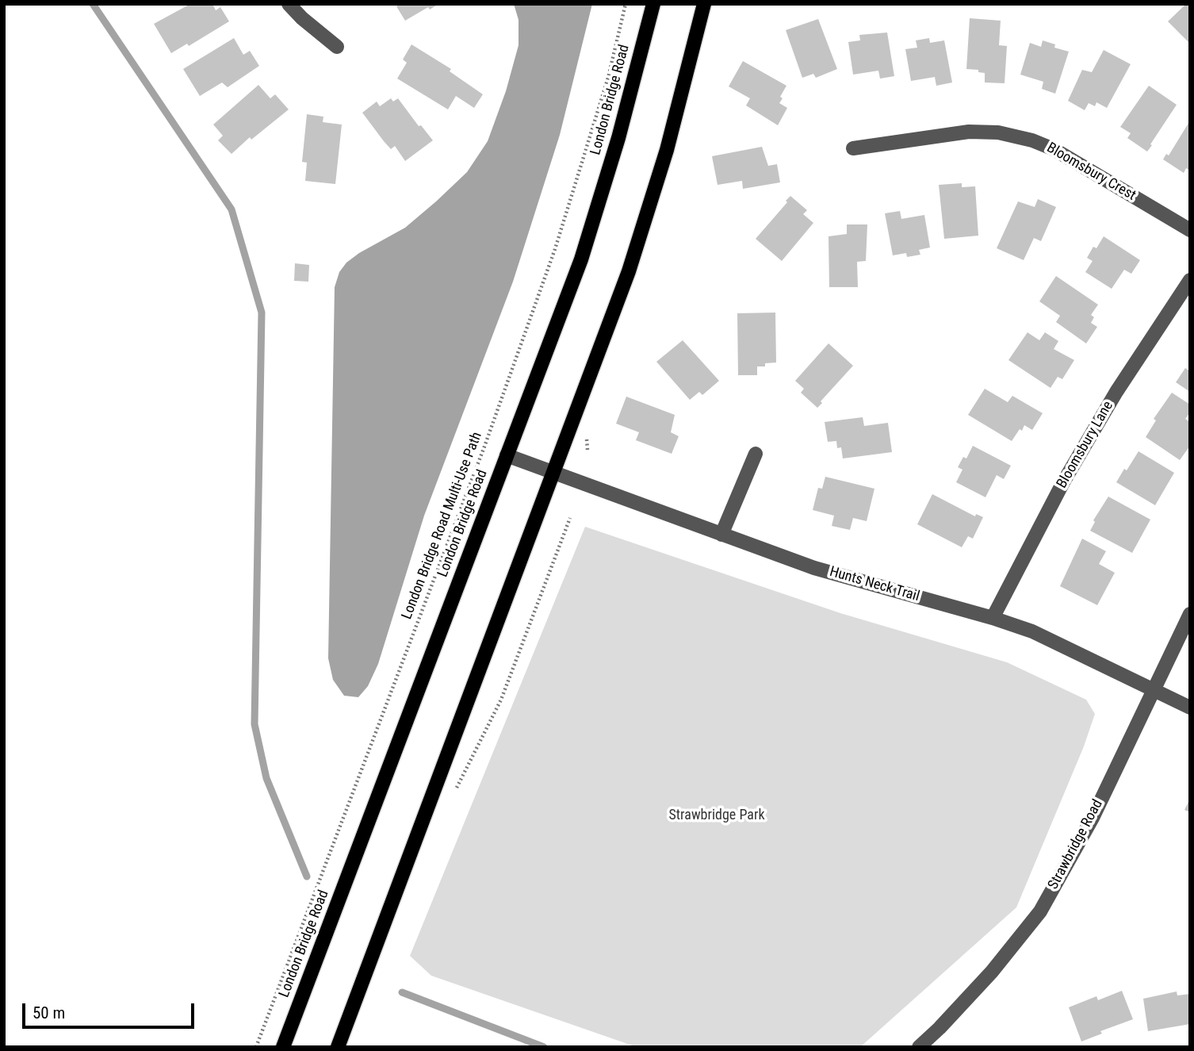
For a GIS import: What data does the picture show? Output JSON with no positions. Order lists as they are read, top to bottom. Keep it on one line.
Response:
{"streets":{"main road":["London Bridge Road"],"street":["Bloomsbury Crest","Bloomsbury Lane","Hunts Neck Trail","Strawbridge Road"],"path":["London Bridge Road Multi-Use Path"]},"crossings":[["London Bridge Road","Hunts Neck Trail"],["Bloomsbury Lane","Hunts Neck Trail"],["Hunts Neck Trail","Strawbridge Road"]],"parks":["Strawbridge Park"],"scale_bar":"50 m"}
